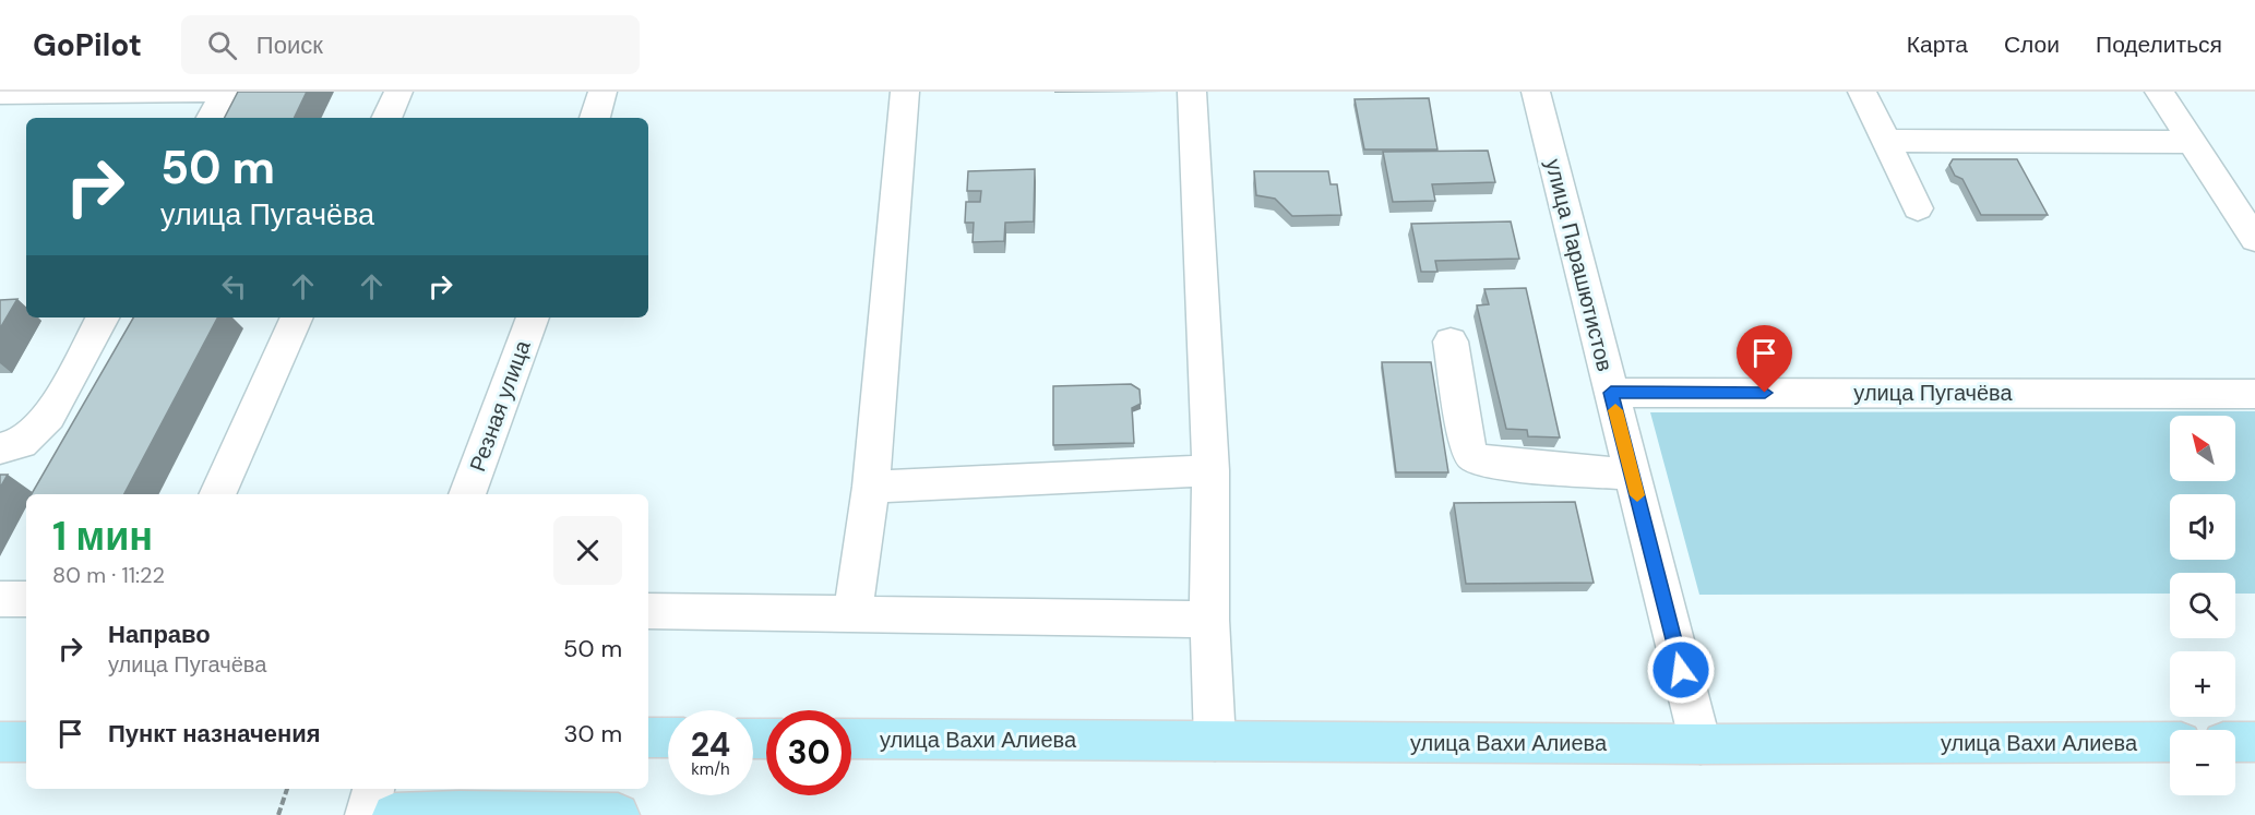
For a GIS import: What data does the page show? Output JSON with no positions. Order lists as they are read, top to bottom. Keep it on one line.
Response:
{"streets":{"main road":["улица Вахи Алиева"],"street":["улица Парашютистов","улица Пугачёва","Резная улица"]},"crossings":[["улица Парашютистов","улица Пугачёва"],["улица Парашютистов","улица Вахи Алиева"]],"north":"top left","page":{"header":"GoPilot","search":"Поиск","nav":["Карта","Слои","Поделиться"],"turn":["50 m","улица Пугачёва"],"map_buttons":["+","−"],"heading":["1 мин","80 m · 11:22"],"list":[{"name":"Направо","note":"улица Пугачёва","value":"50 m"},{"name":"Пункт назначения","value":"30 m"}],"speed":"24 km/h","limit":"30"}}
